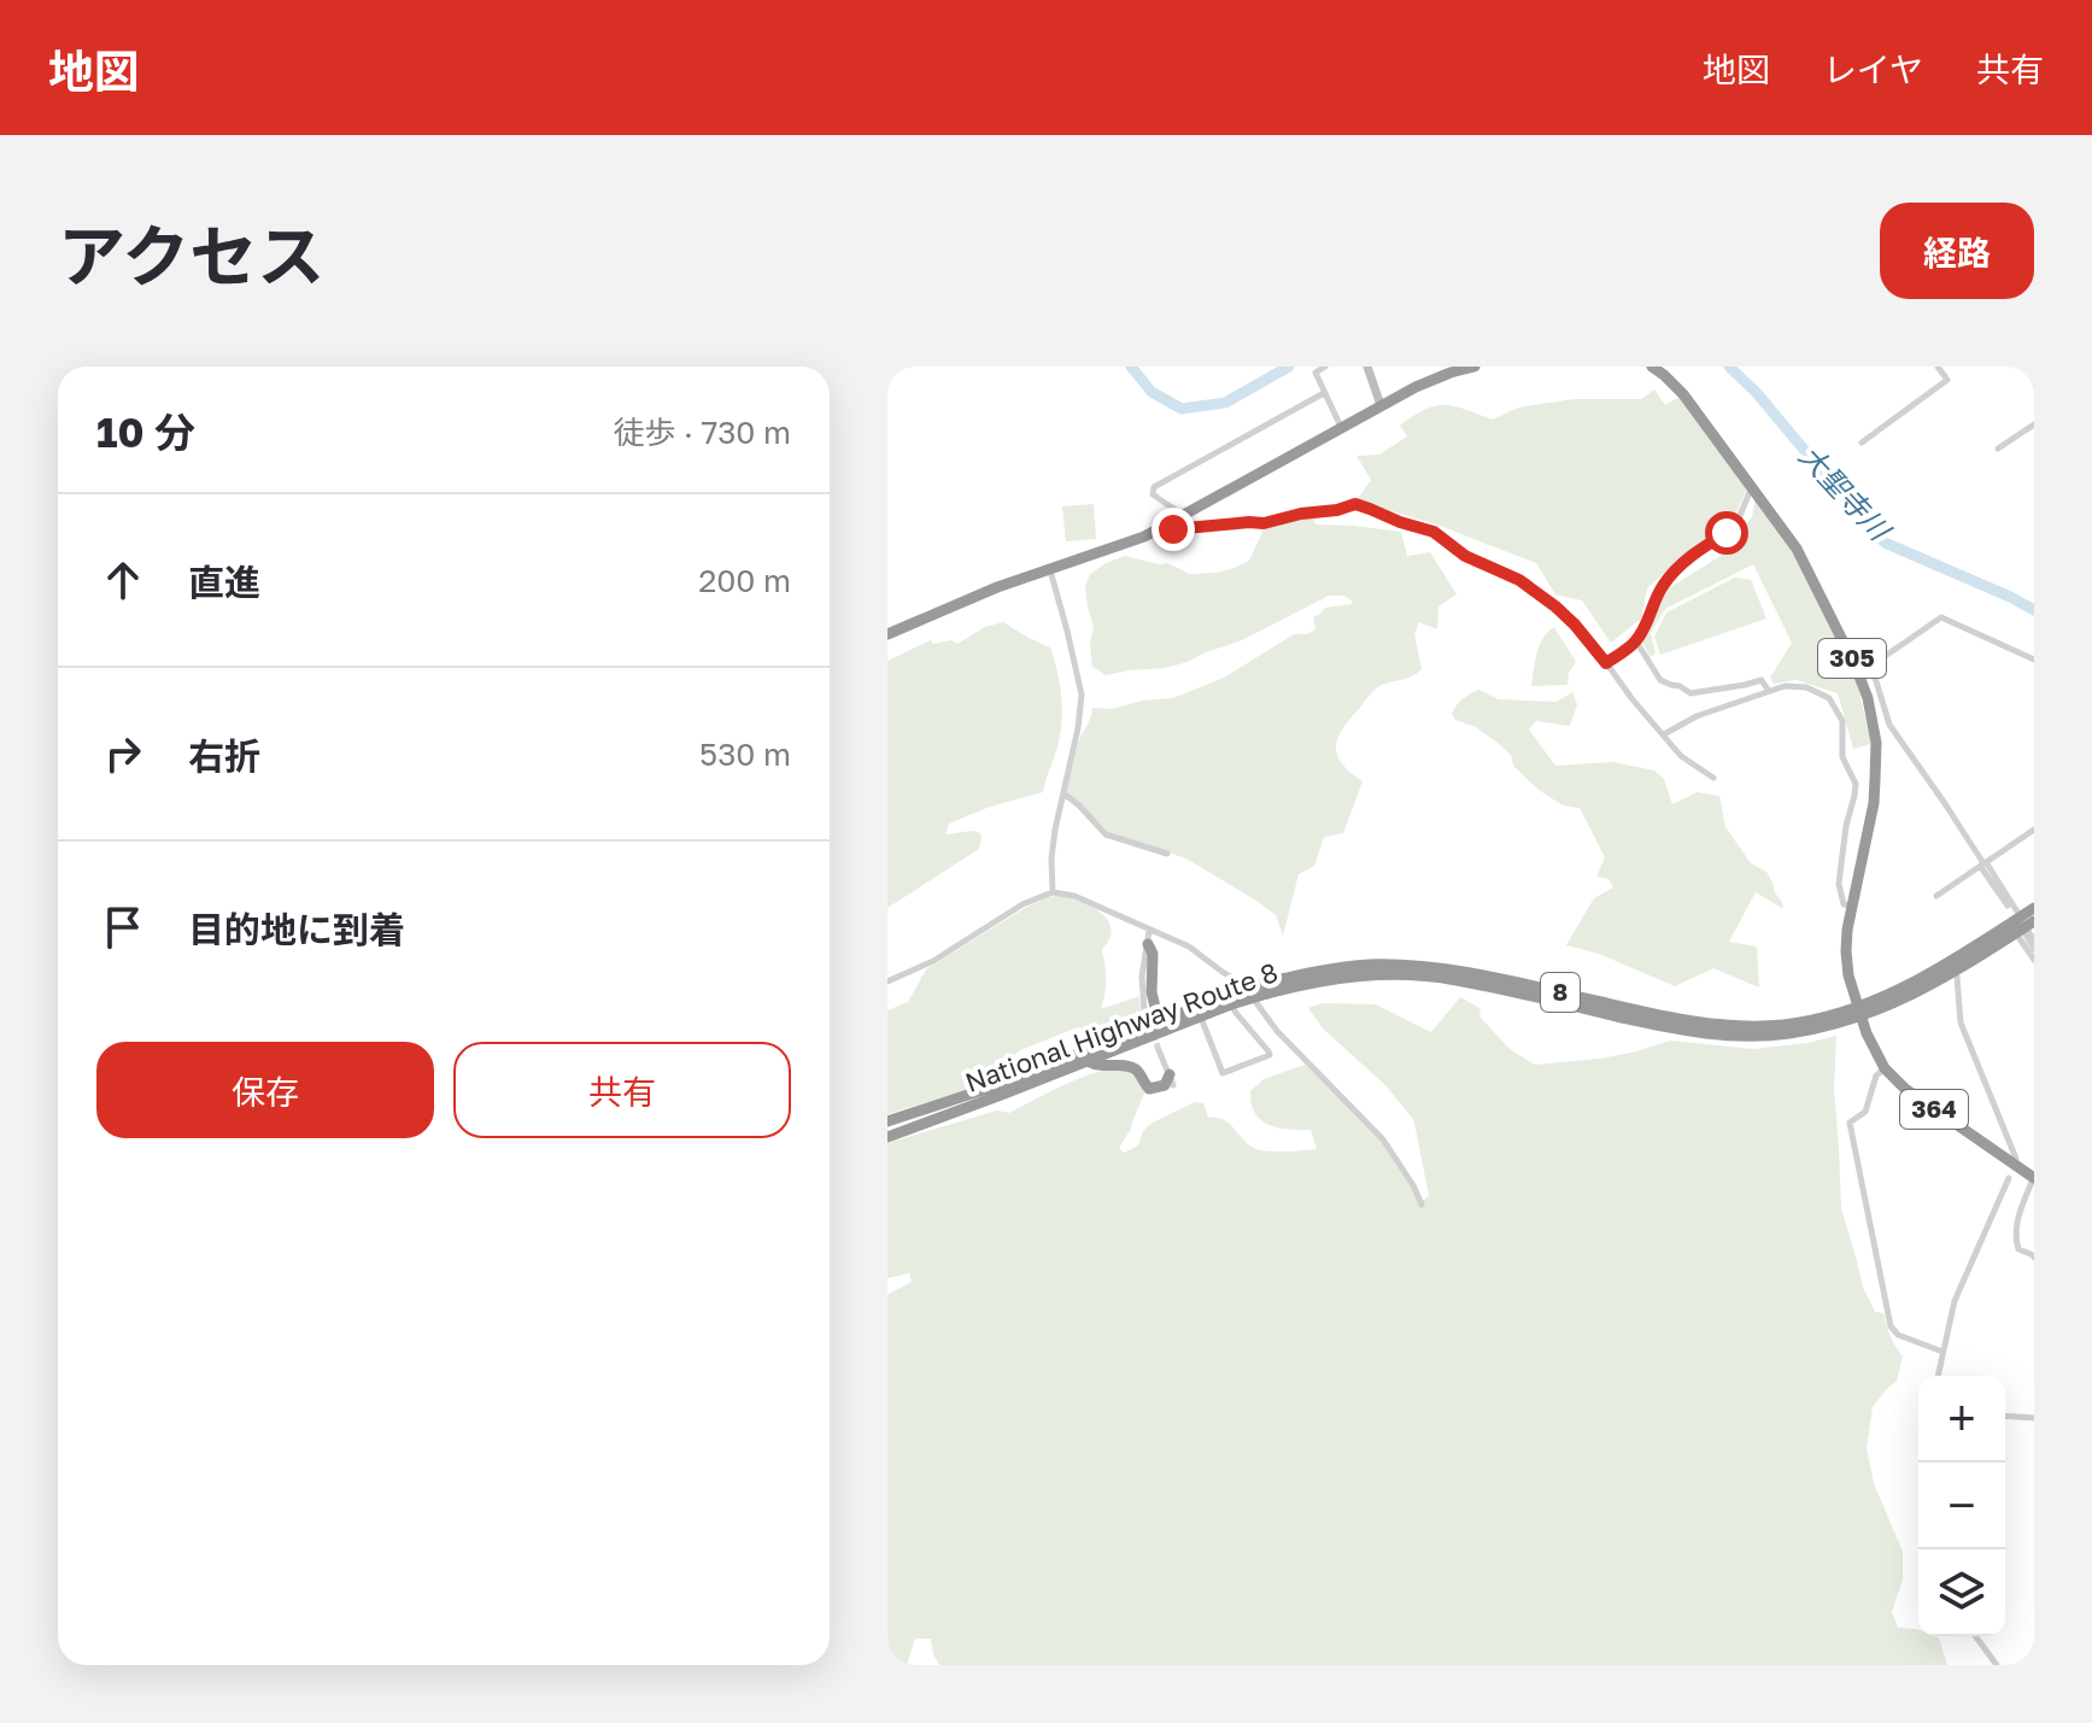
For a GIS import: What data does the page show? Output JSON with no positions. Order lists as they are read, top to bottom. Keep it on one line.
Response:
{"streets":{"highway":["305","8","National Highway Route 8","364"]},"crossings":[["305","National Highway Route 8"],["305","364"],["National Highway Route 8","364"]],"water":["大聖寺川"],"page":{"header":"地図","nav":["地図","レイヤ","共有"],"title":"アクセス","buttons":["経路",["保存","共有"]],"heading":["10 分","徒歩 · 730 m"],"list":[["直進","200 m"],["右折","530 m"],"目的地に到着"],"map_buttons":["+","−"]}}
